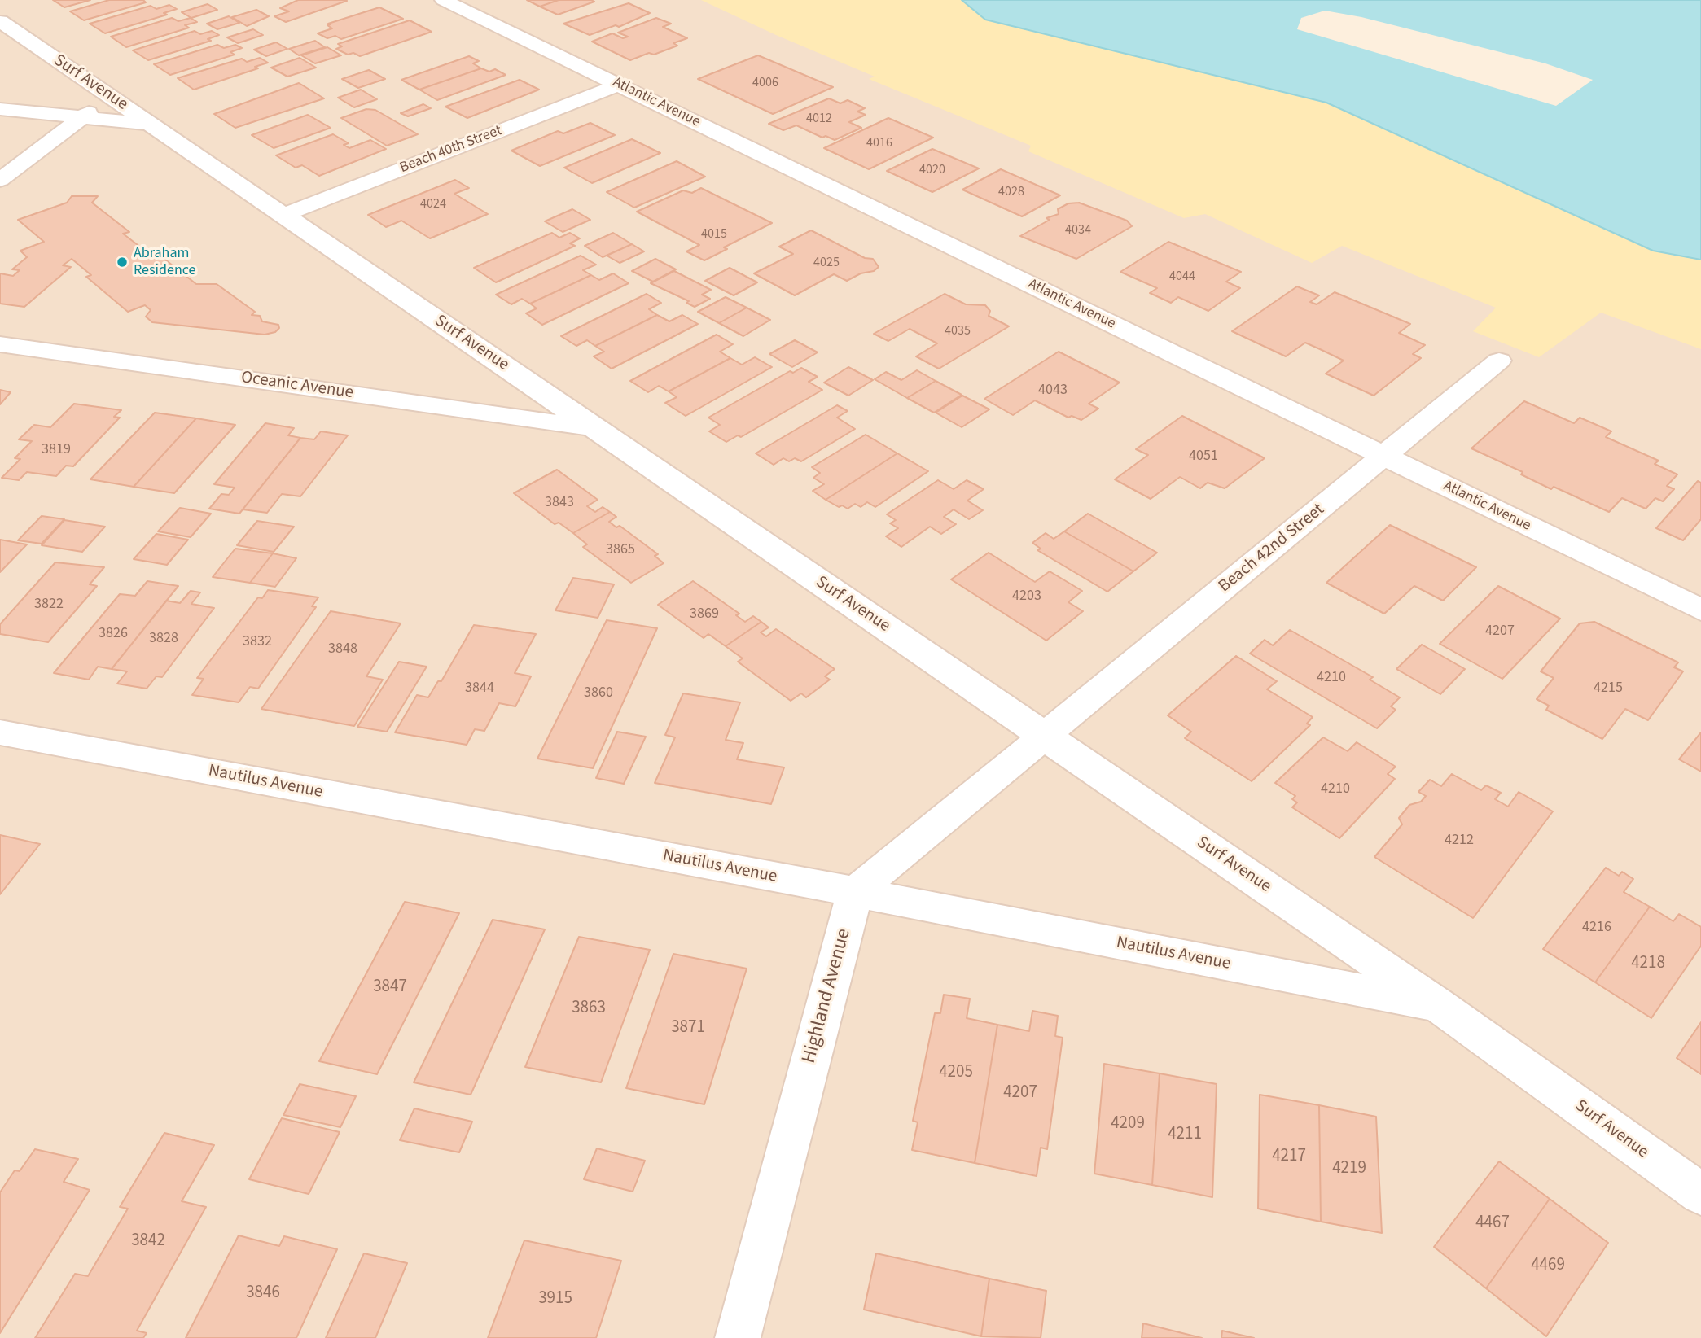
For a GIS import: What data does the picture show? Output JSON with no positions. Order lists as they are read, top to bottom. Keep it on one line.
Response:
{"streets":{"street":["Surf Avenue","Atlantic Avenue","Beach 40th Street","Oceanic Avenue","Beach 42nd Street","Nautilus Avenue","Highland Avenue"]},"crossings":[["Surf Avenue","Beach 40th Street"],["Surf Avenue","Oceanic Avenue"],["Surf Avenue","Beach 42nd Street"],["Surf Avenue","Nautilus Avenue"],["Atlantic Avenue","Beach 40th Street"],["Atlantic Avenue","Beach 42nd Street"],["Nautilus Avenue","Highland Avenue"]],"places":["Abraham Residence"],"house_numbers":["4006","4012","4016","4020","4028","4024","4034","4015","4025","4044","4035","4043","3819","4051","3843","3865","4203","3822","3869","4207","3826","3828","3832","3848","4210","3844","4215","3860","4210","4212","4216","4218","3847","3863","3871","4205","4207","4209","4211","4217","4219","4467","3842","4469","3846","3915"]}
